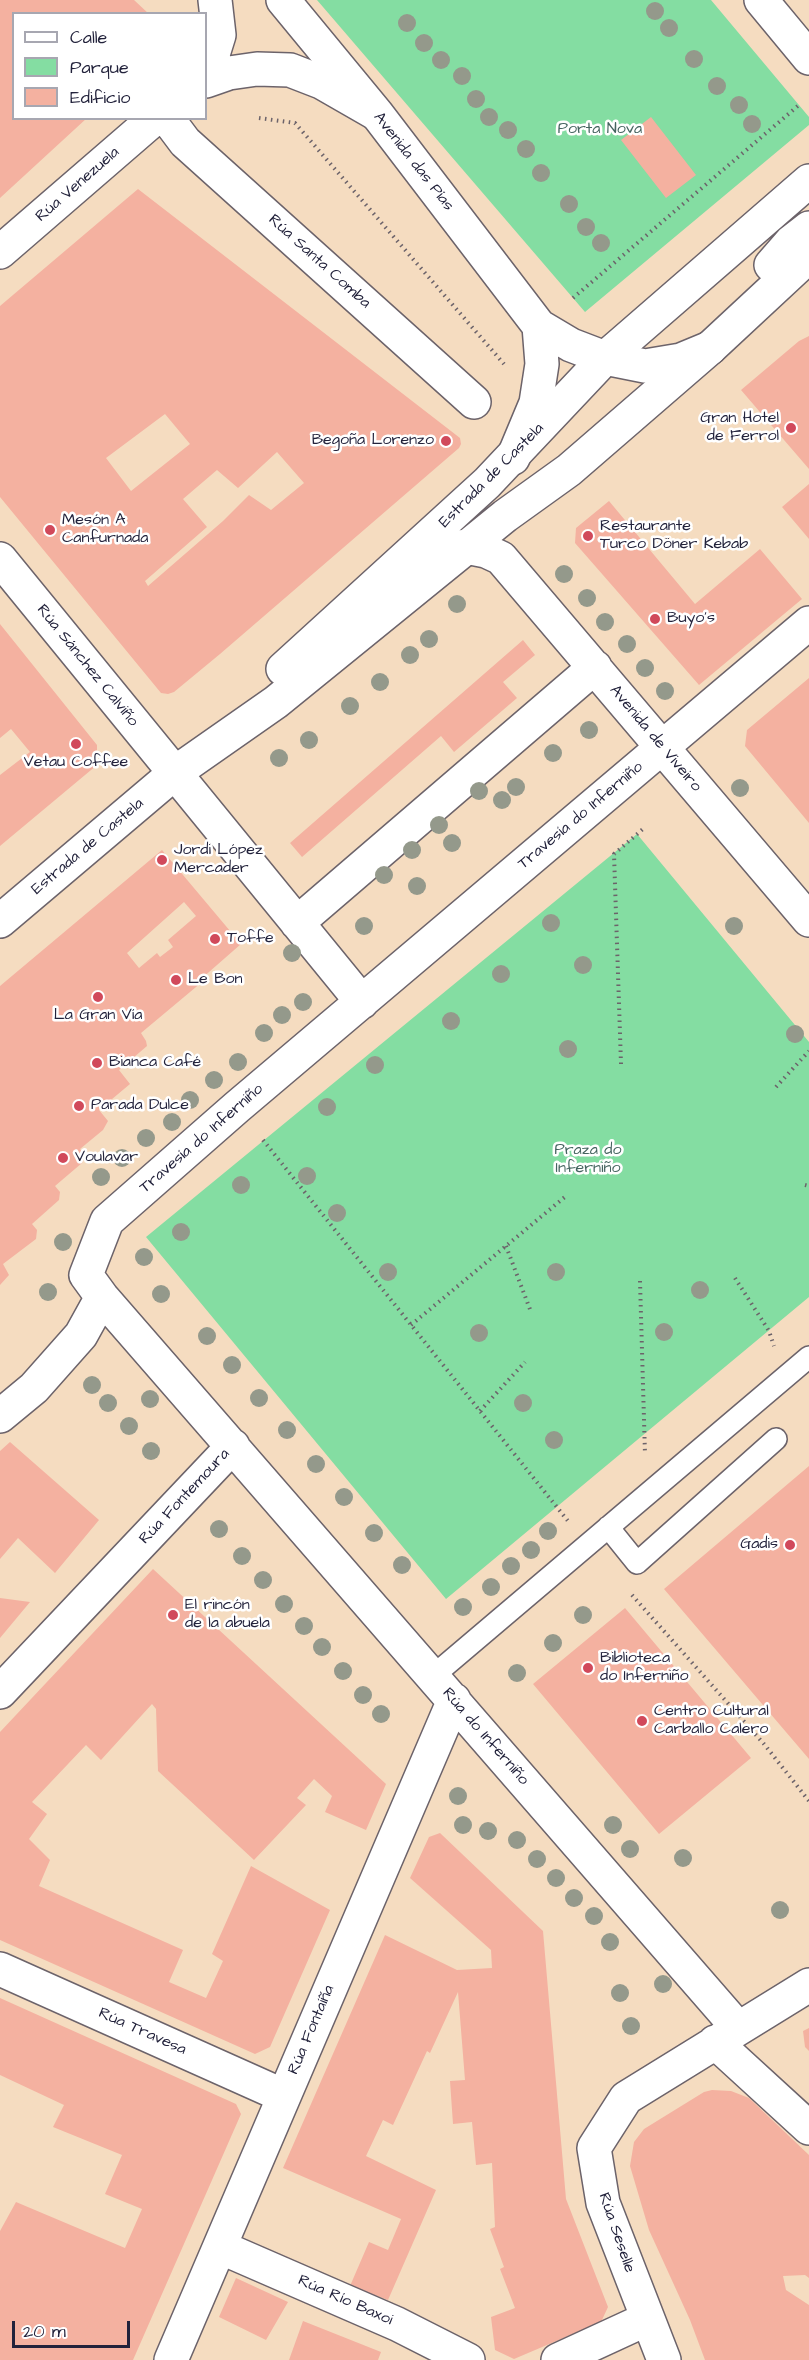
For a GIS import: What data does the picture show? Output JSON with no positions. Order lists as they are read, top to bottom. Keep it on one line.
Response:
{"streets":{"main road":["Avenida das Pías","Rúa Venezuela","Rúa Santa Comba","Estrada de Castela","Rúa Sánchez Calviño","Avenida de Viveiro","Travesía do Inferniño","Rúa Fontemoura","Rúa do Inferniño","Rúa Fontaíña","Rúa Travesa","Rúa Seselle","Rúa Río Baxoi"]},"crossings":[["Estrada de Castela","Rúa Sánchez Calviño"],["Avenida de Viveiro","Travesía do Inferniño"],["Travesía do Inferniño","Rúa Fontemoura"],["Rúa Fontemoura","Rúa do Inferniño"],["Rúa do Inferniño","Rúa Fontaíña"],["Rúa do Inferniño","Rúa Seselle"],["Rúa Fontaíña","Rúa Travesa"],["Rúa Fontaíña","Rúa Río Baxoi"]],"parks":["Porta Nova","Praza do Inferniño"],"places":["Gran Hotel de Ferrol","Begoña Lorenzo","Mesón A Canfurnada","Restaurante Turco Döner Kebab","Buyo's","Vetau Coffee","Jordi López Mercader","Toffe","Le Bon","La Gran Vía","Bianca Café","Parada Dulce","Voulavar","Gadis","El rincón de la abuela","Biblioteca do Inferniño","Centro Cultural Carballo Calero"],"legend":["Calle","Parque","Edificio"],"scale_bar":"20 m"}
